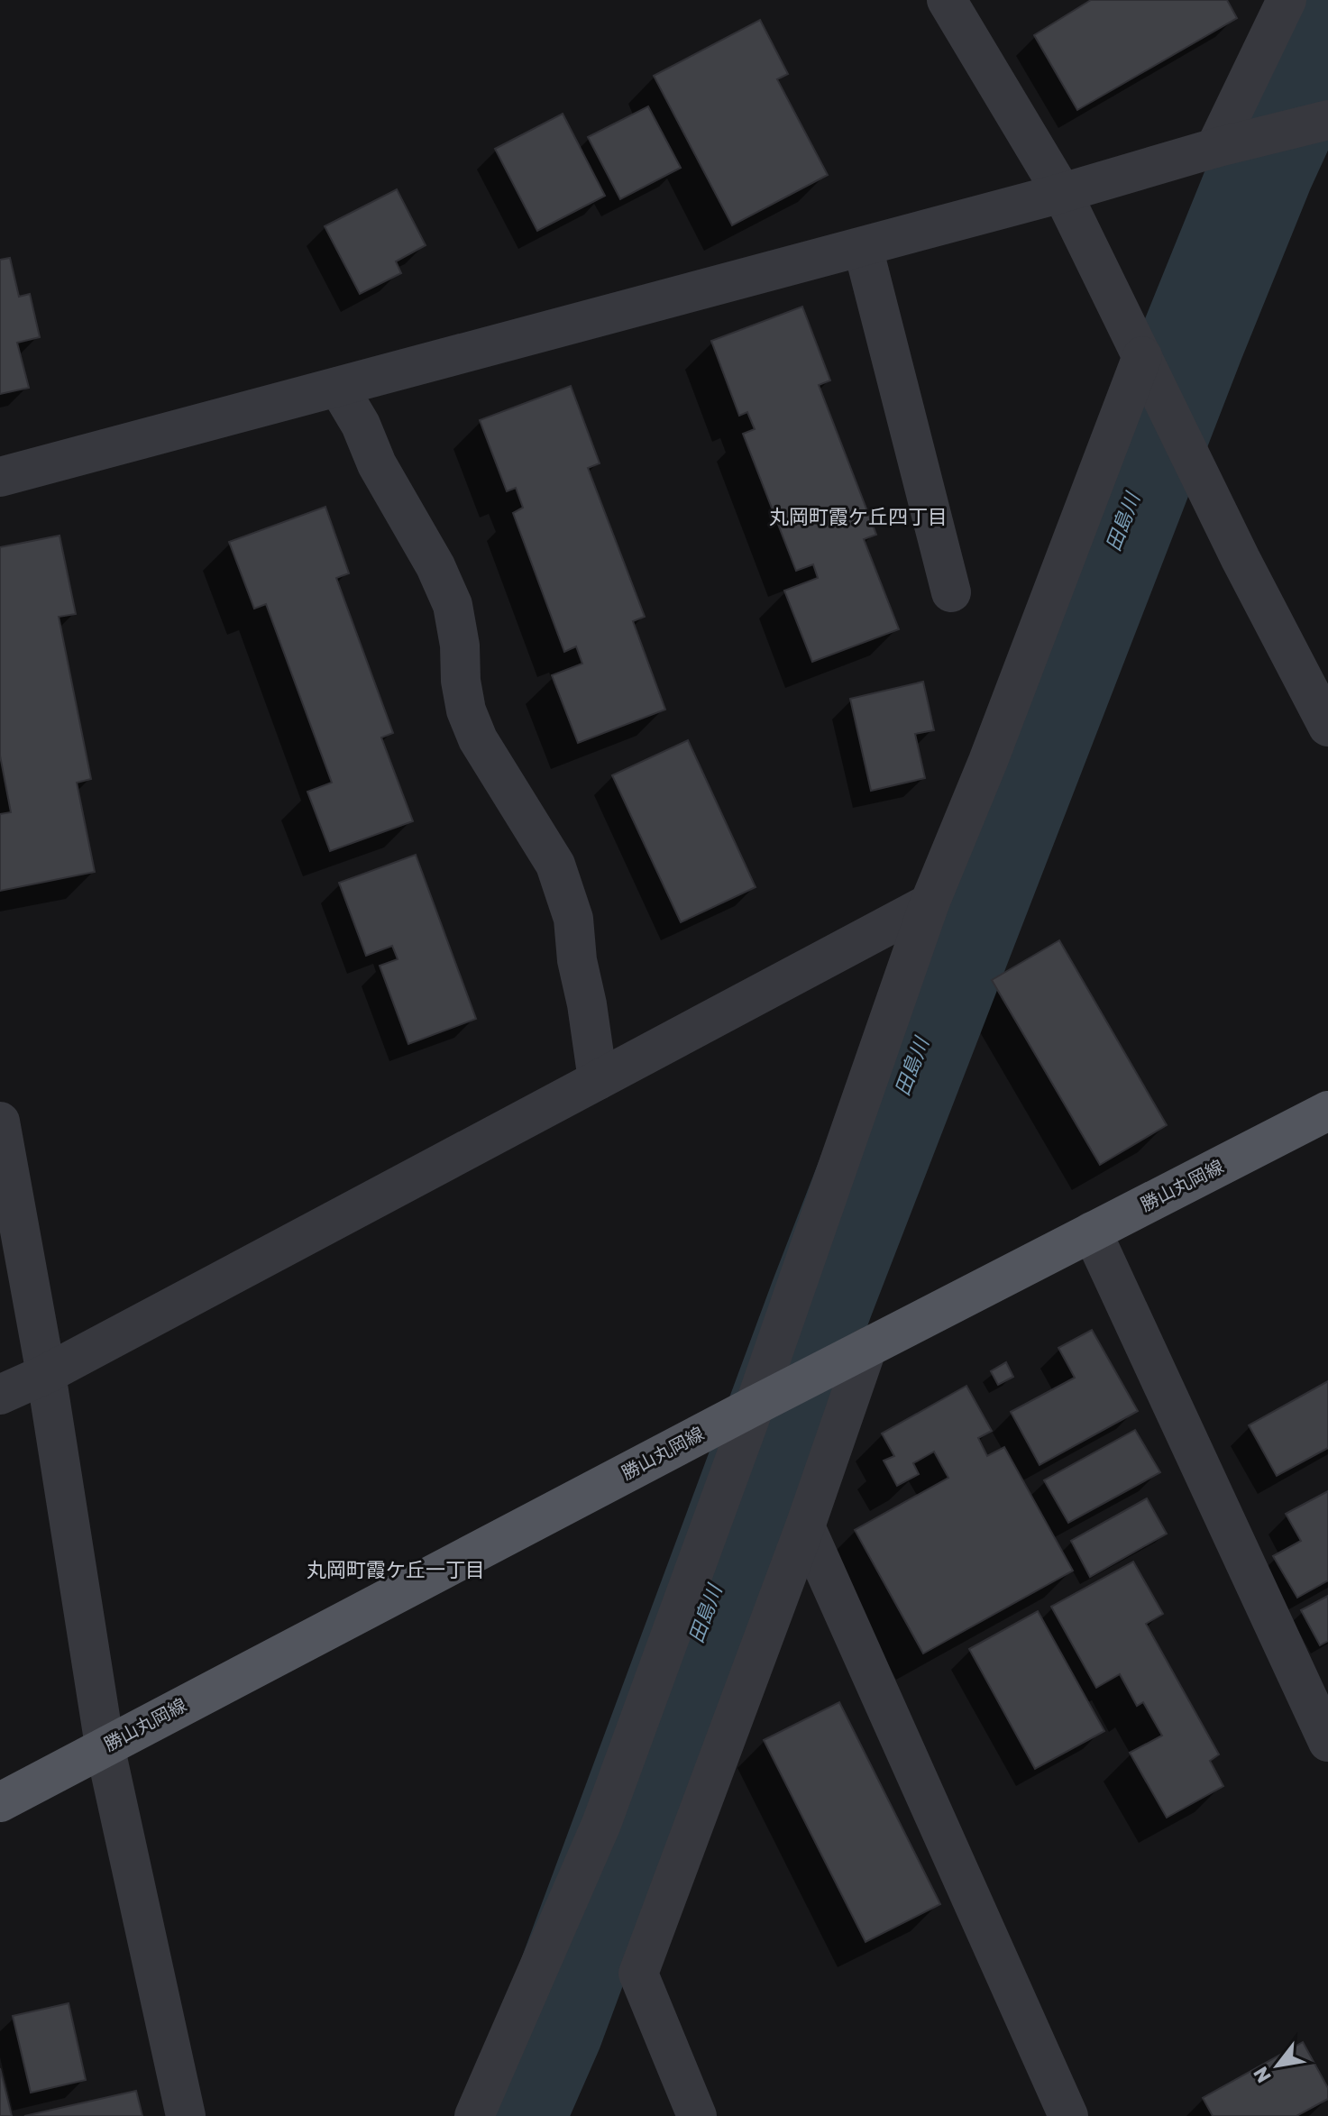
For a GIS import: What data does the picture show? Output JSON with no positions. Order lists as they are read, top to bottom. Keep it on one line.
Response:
{"streets":{"main road":["勝山丸岡線"]},"districts":["丸岡町霞ケ丘四丁目","丸岡町霞ケ丘一丁目"],"water":["田島川"],"north":"bottom left"}
